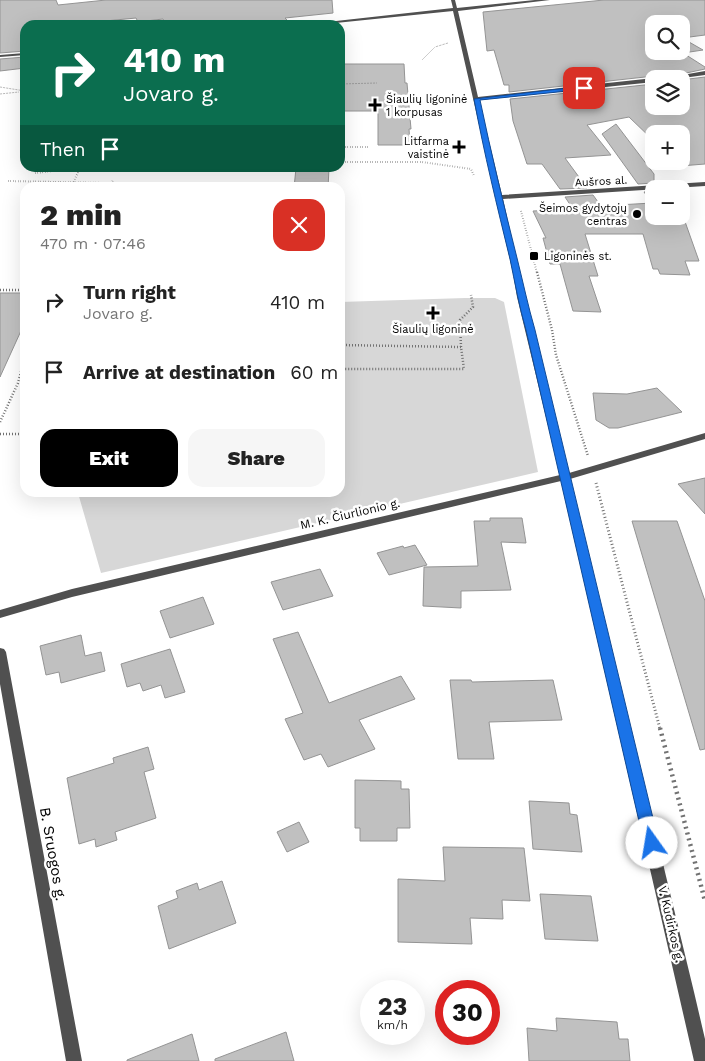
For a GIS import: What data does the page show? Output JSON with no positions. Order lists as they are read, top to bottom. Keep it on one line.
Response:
{"streets":{"street":["Aušros al.","M. K. Čiurlionio g.","B. Sruogos g.","V. Kudirkos g."]},"crossings":[["Aušros al.","V. Kudirkos g."],["M. K. Čiurlionio g.","V. Kudirkos g."]],"places":{"health":["Šiaulių ligoninė 1 korpusas","Litfarma vaistinė","Šiaulių ligoninė"],"other":["Šeimos gydytojų centras"],"transit":["Ligoninės st."]},"page":{"map_buttons":["+","−"],"turn":["410 m","Jovaro g."],"then":"Then","heading":["2 min","470 m · 07:46"],"list":[{"name":"Turn right","note":"Jovaro g.","value":"410 m"},{"name":"Arrive at destination","value":"60 m"}],"buttons":["Exit","Share"],"speed":"23 km/h","limit":"30"}}
